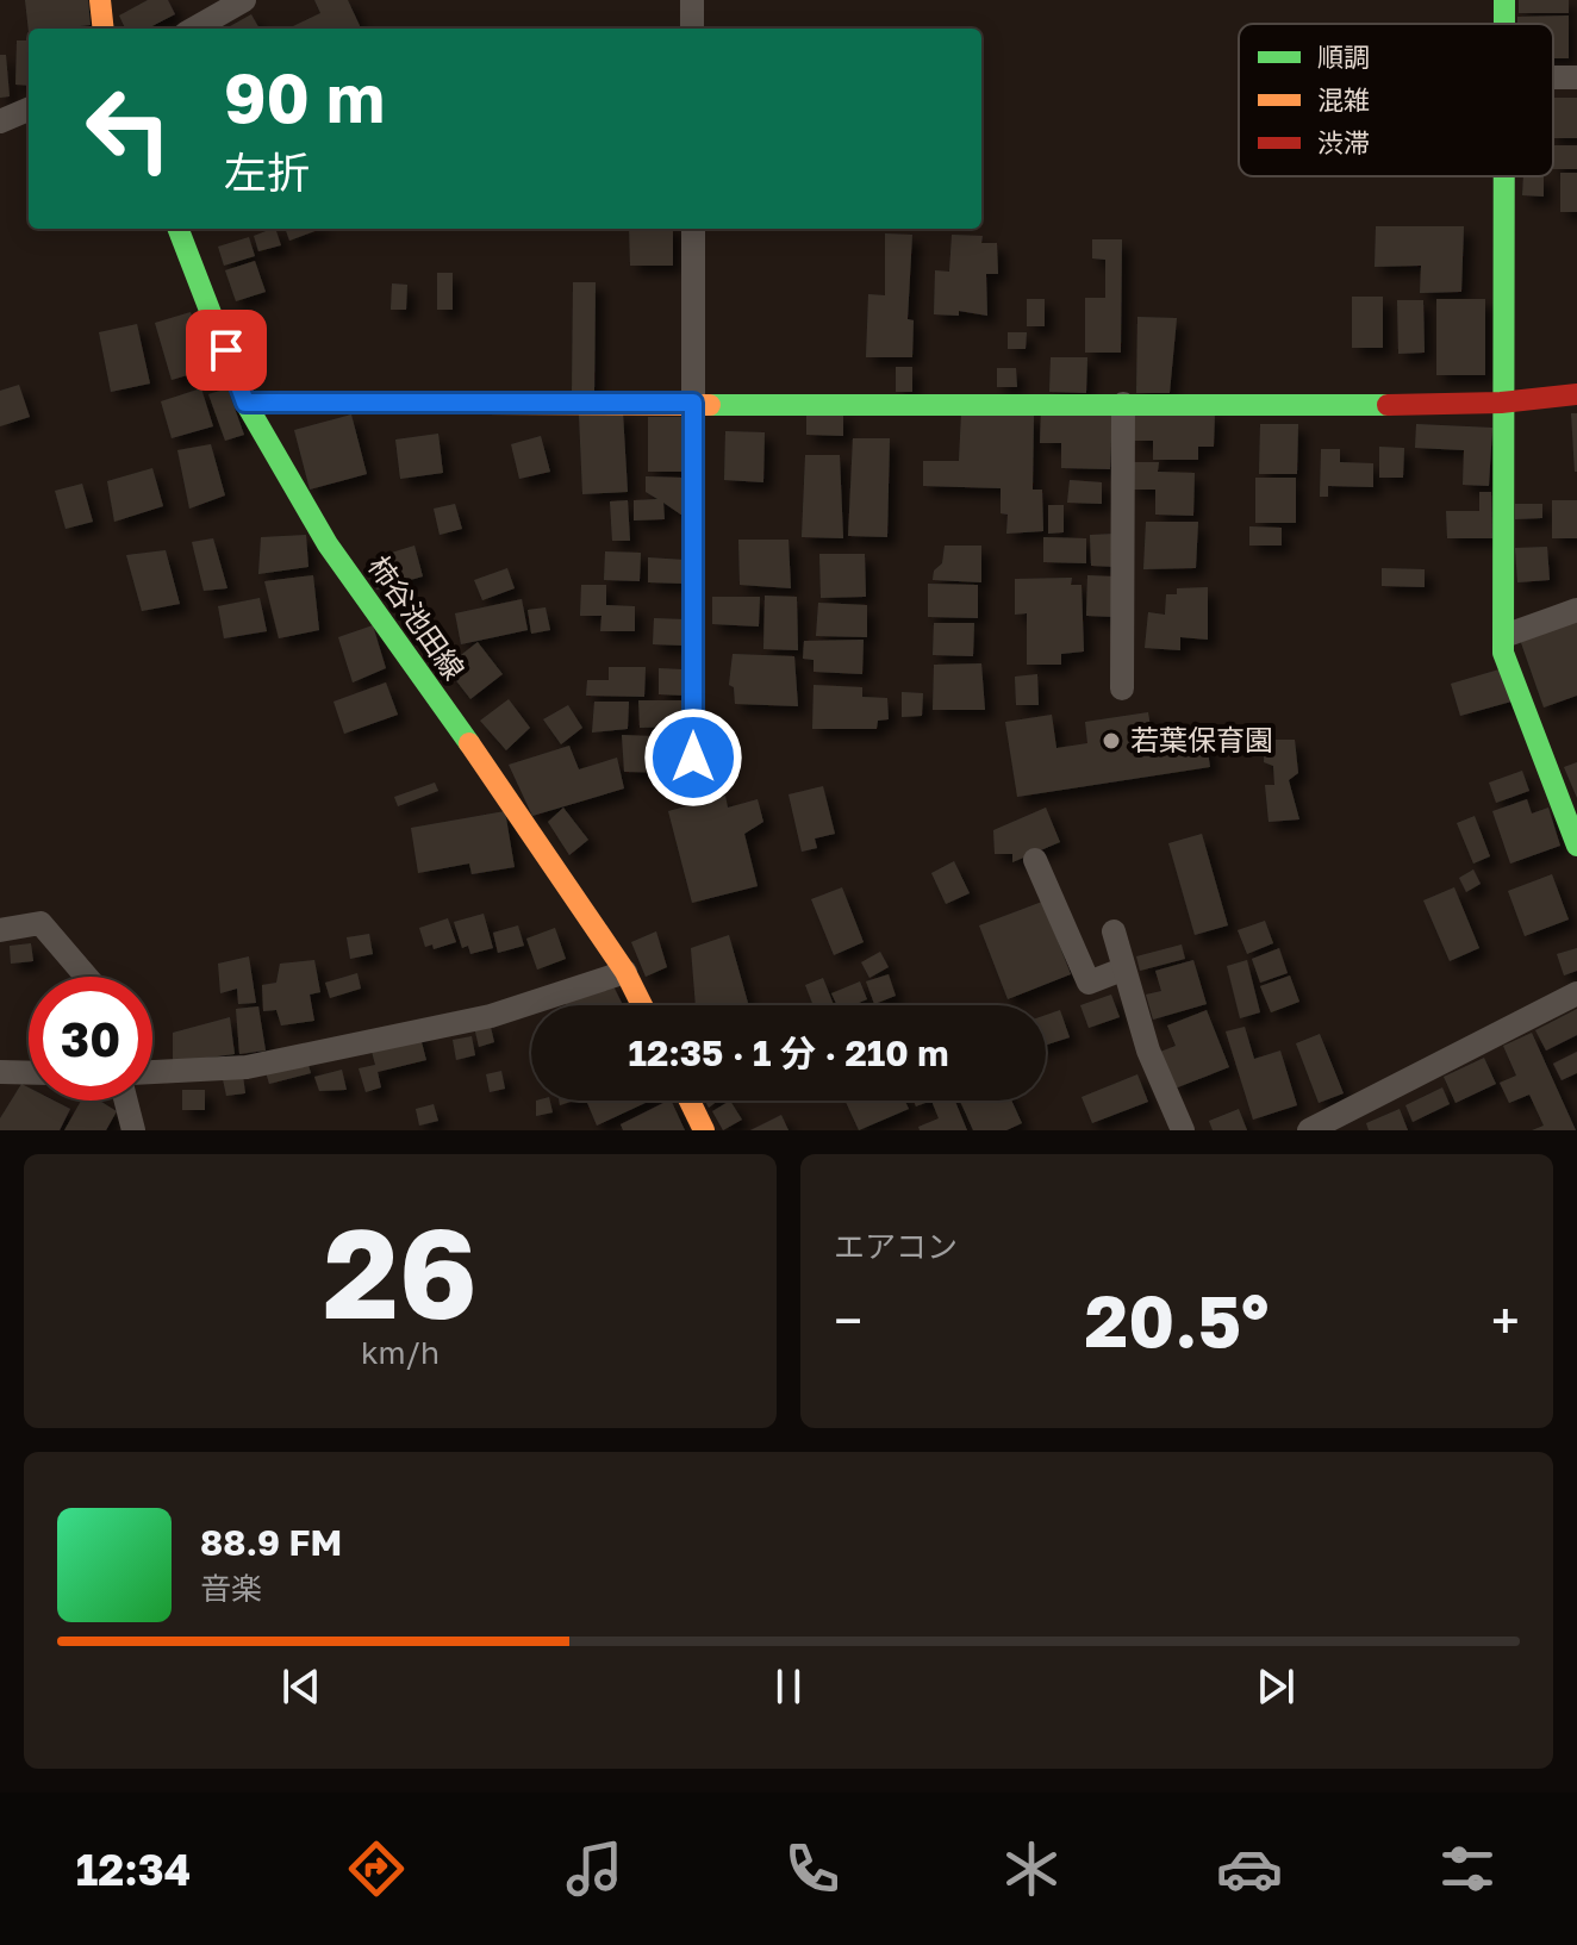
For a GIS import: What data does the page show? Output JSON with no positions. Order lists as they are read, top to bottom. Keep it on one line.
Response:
{"streets":{"street":["柿谷池田線"]},"places":["若葉保育園"],"legend":["順調","混雑","渋滞"],"page":{"turn":["90 m","左折"],"limit":"30","trip":"12:35 · 1 分 · 210 m","tile":[["26","km/h"],"エアコン"],"heat":["−","20.5°","+"],"song":["88.9 FM","音楽"],"tabs":"12:34"}}
